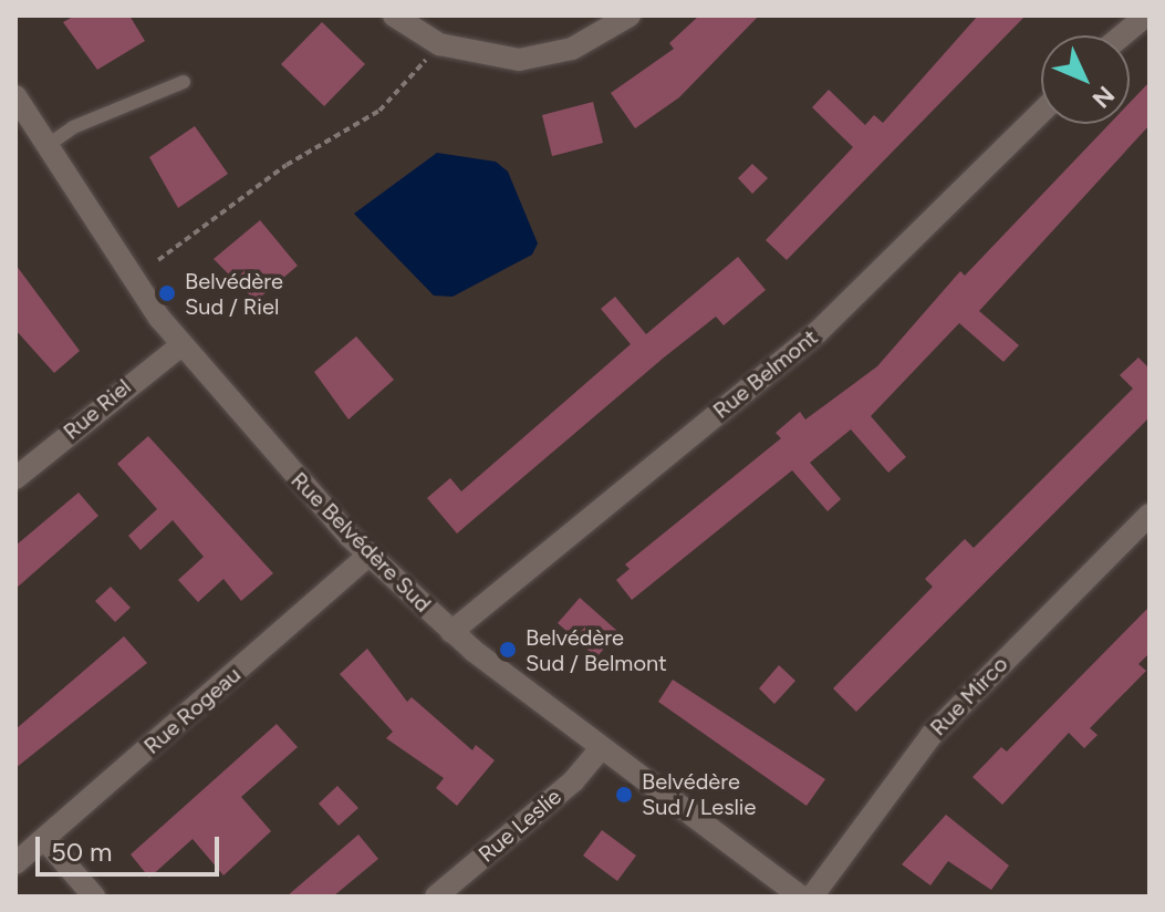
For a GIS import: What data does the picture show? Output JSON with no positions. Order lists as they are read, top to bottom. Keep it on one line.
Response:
{"streets":{"street":["Rue Belmont","Rue Riel","Rue Belvédère Sud","Rue Mirco","Rue Rogeau","Rue Leslie"]},"crossings":[["Rue Belmont","Rue Belvédère Sud"],["Rue Riel","Rue Belvédère Sud"],["Rue Belvédère Sud","Rue Rogeau"],["Rue Belvédère Sud","Rue Leslie"]],"places":["Belvédère Sud / Riel","Belvédère Sud / Belmont","Belvédère Sud / Leslie"],"scale_bar":"50 m","north":"bottom right"}
